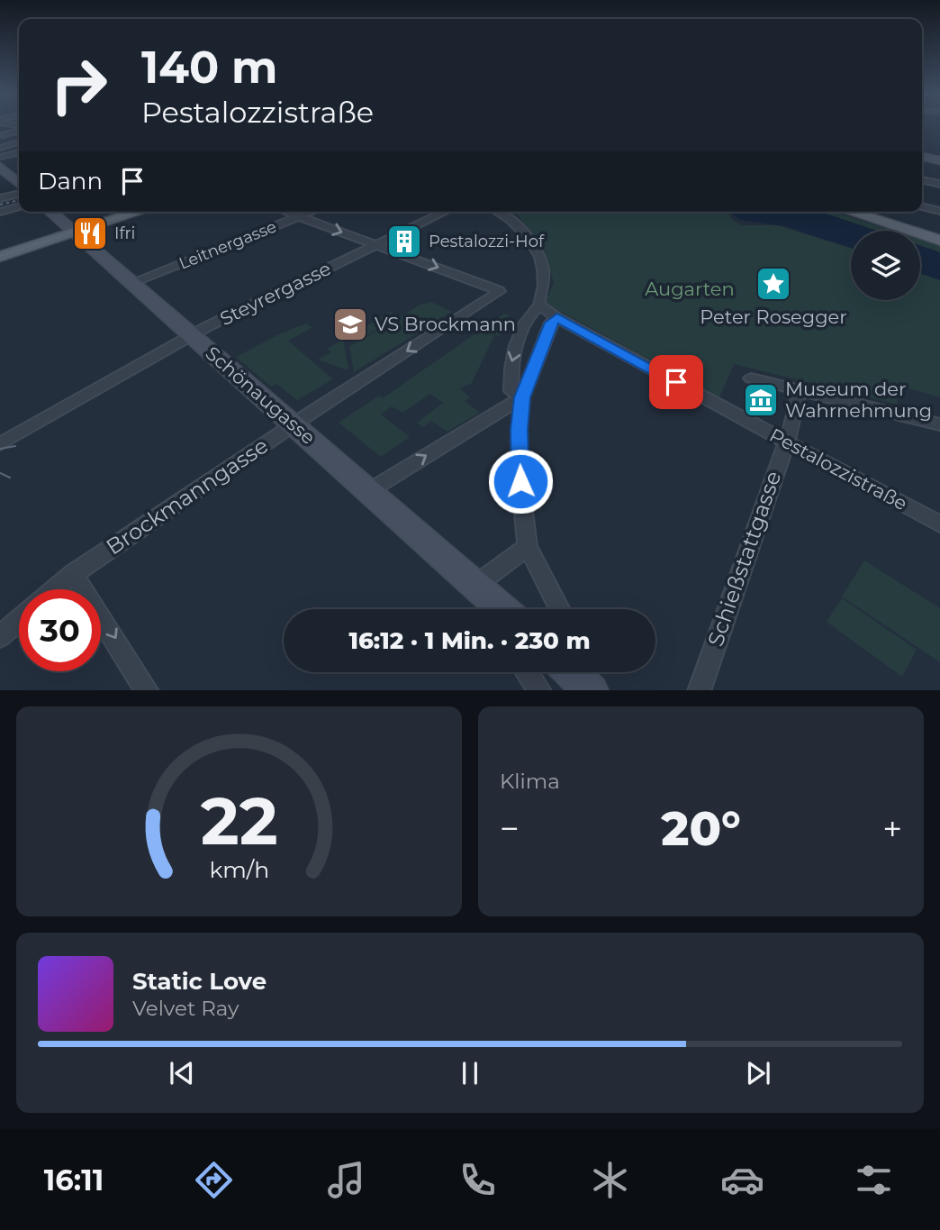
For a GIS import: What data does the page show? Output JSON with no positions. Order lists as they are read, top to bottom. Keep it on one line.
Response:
{"streets":{"main road":["Schönaugasse"],"street":["Leitnergasse","Steyrergasse","Pestalozzistraße","Brockmanngasse","Schießstattgasse"]},"crossings":[["Leitnergasse","Schönaugasse"],["Steyrergasse","Schönaugasse"],["Steyrergasse","Brockmanngasse"],["Schönaugasse","Brockmanngasse"],["Pestalozzistraße","Schießstattgasse"]],"parks":["Augarten"],"places":{"restaurant":["Ifri"],"building":["Pestalozzi-Hof"],"place":["Peter Rosegger"],"school or university":["VS Brockmann"],"museum":["Museum der Wahrnehmung"]},"page":{"turn":["140 m","Pestalozzistraße"],"then":"Dann","limit":"30","trip":"16:12 · 1 Min. · 230 m","tile":"Klima","heat":["−","20°","+"],"song":["Static Love","Velvet Ray"],"tabs":"16:11","gauge":["22","km/h"]}}
